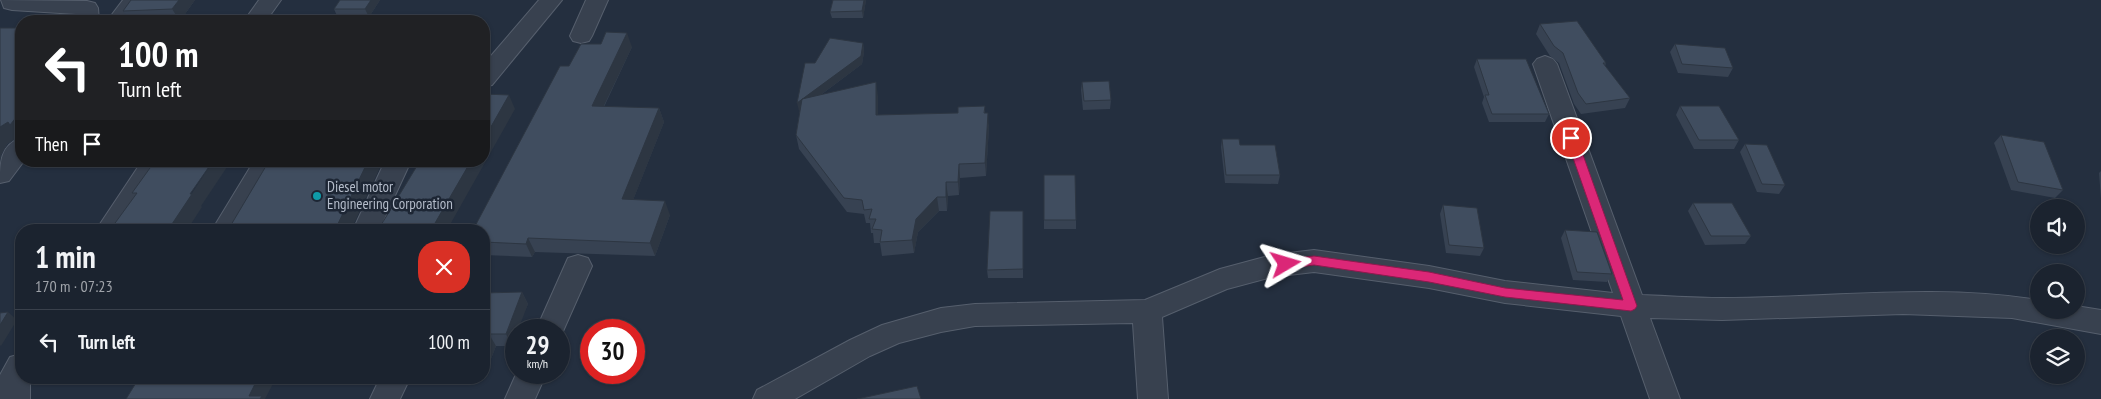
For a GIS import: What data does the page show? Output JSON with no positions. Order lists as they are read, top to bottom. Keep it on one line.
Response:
{"places":["Diesel motor Engineering Corporation"],"page":{"turn":["100 m","Turn left"],"then":"Then","heading":["1 min","170 m · 07:23"],"list":[{"name":"Turn left","value":"100 m"}],"speed":"29 km/h","limit":"30"}}
